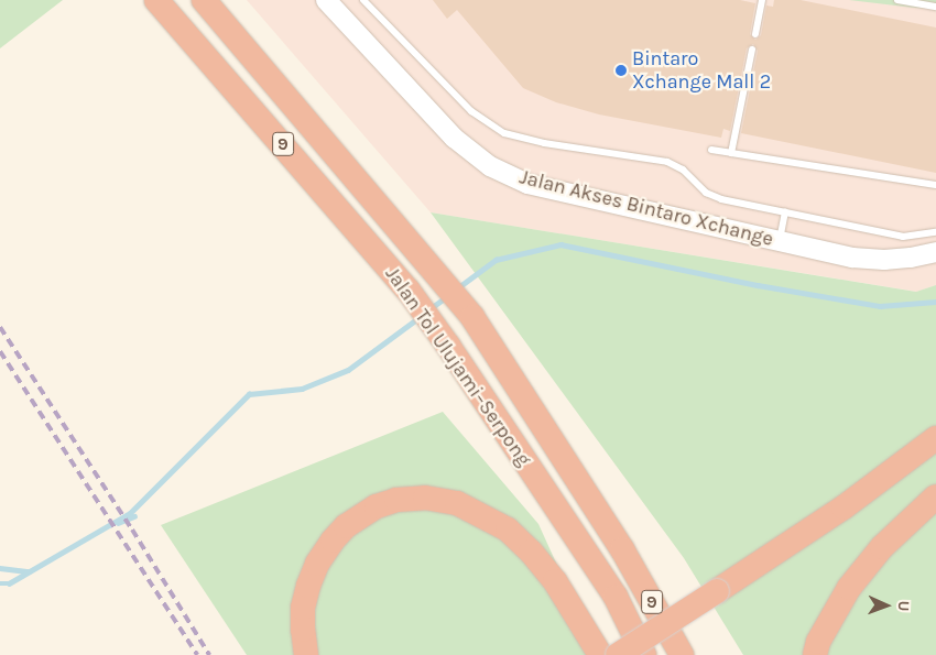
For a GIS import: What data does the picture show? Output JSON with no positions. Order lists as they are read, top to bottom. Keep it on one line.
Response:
{"streets":{"highway":["9","Jalan Tol Ulujami–Serpong"],"main road":["Jalan Akses Bintaro Xchange"]},"places":["Bintaro Xchange Mall 2"],"north":"right"}
